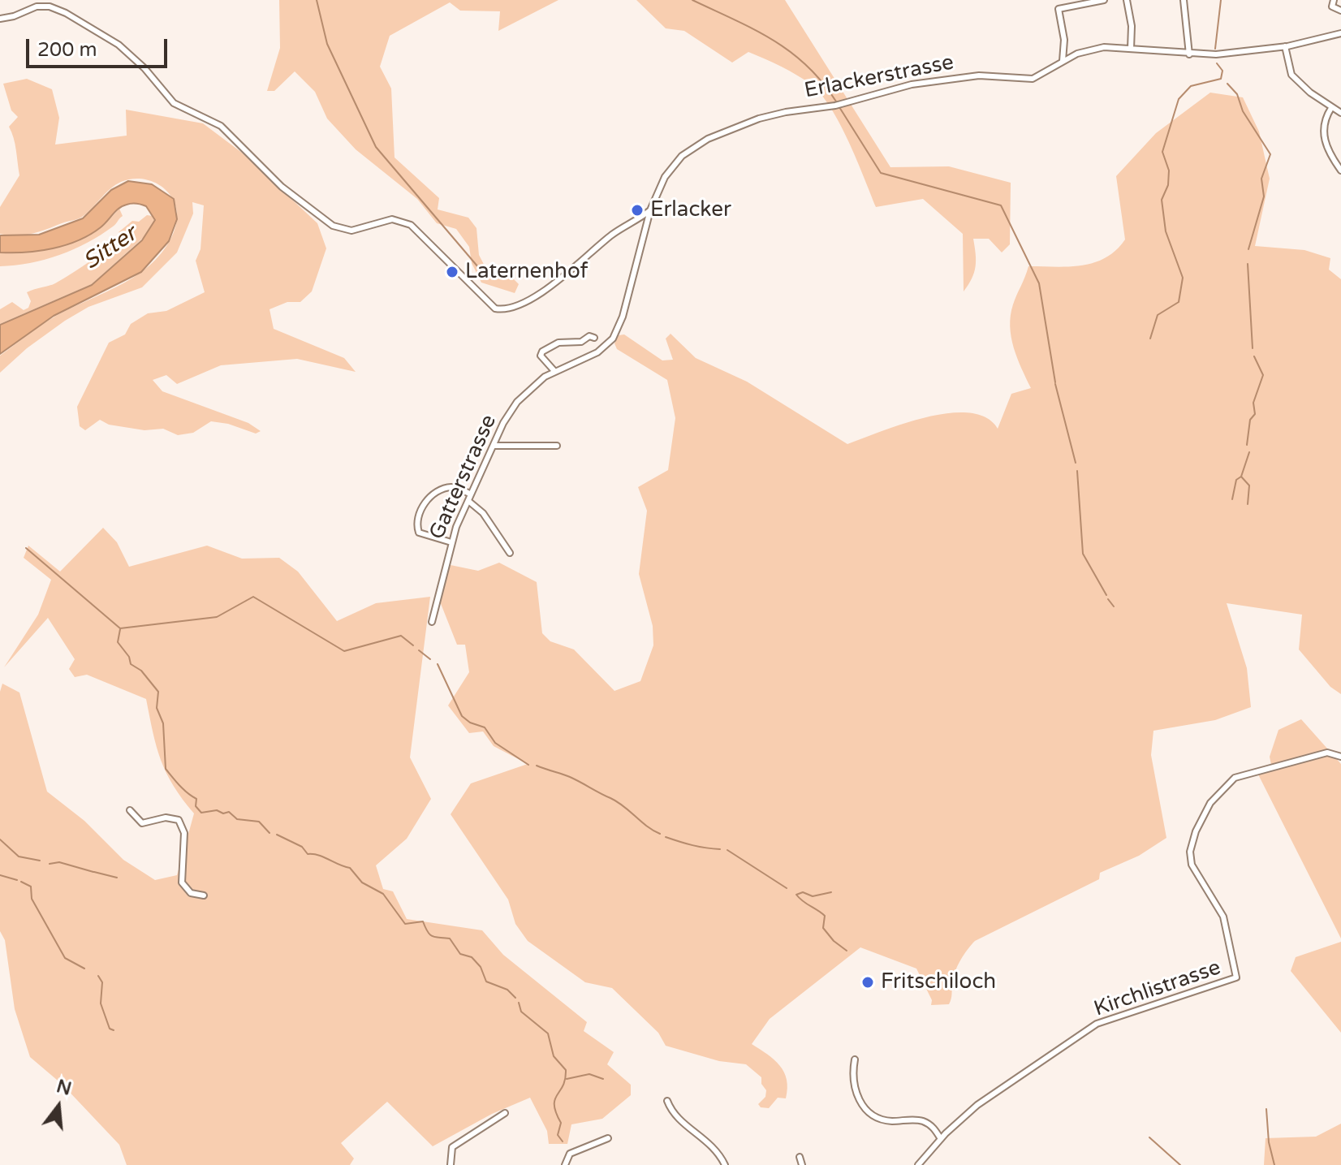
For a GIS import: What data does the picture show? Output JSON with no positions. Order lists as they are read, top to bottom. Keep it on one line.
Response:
{"streets":{"street":["Erlackerstrasse","Gatterstrasse","Kirchlistrasse"]},"crossings":[["Erlackerstrasse","Gatterstrasse"]],"water":["Sitter"],"places":["Erlacker","Laternenhof","Fritschiloch"],"scale_bar":"200 m","north":"top"}
